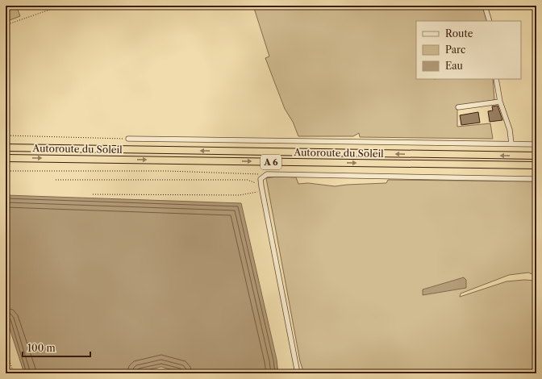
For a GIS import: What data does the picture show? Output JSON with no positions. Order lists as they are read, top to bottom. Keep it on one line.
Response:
{"streets":{"highway":["Autoroute du Soleil","A 6"]},"legend":["Route","Parc","Eau"],"scale_bar":"100 m"}
